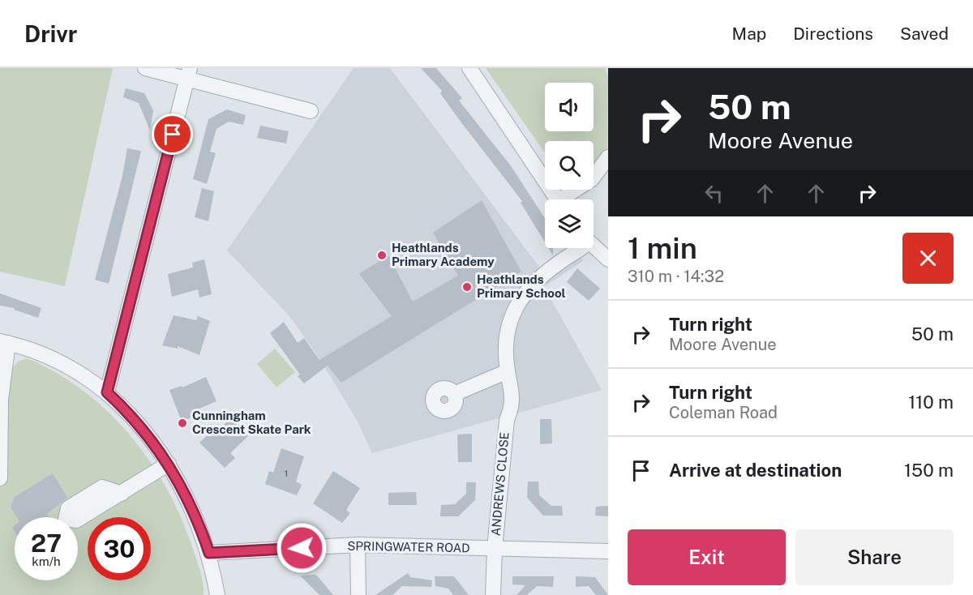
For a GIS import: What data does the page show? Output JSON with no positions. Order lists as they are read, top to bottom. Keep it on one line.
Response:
{"streets":{"street":["ANDREWS CLOSE","SPRINGWATER ROAD"]},"crossings":[["ANDREWS CLOSE","SPRINGWATER ROAD"]],"places":["Heathlands Primary Academy","Heathlands Primary School","Cunningham Crescent Skate Park"],"house_numbers":["1"],"page":{"header":"Drivr","nav":["Map","Directions","Saved"],"turn":["50 m","Moore Avenue"],"heading":["1 min","310 m · 14:32"],"list":[{"name":"Turn right","note":"Moore Avenue","value":"50 m"},{"name":"Turn right","note":"Coleman Road","value":"110 m"},{"name":"Arrive at destination","value":"150 m"}],"speed":"27 km/h","limit":"30","buttons":["Exit","Share"]}}
